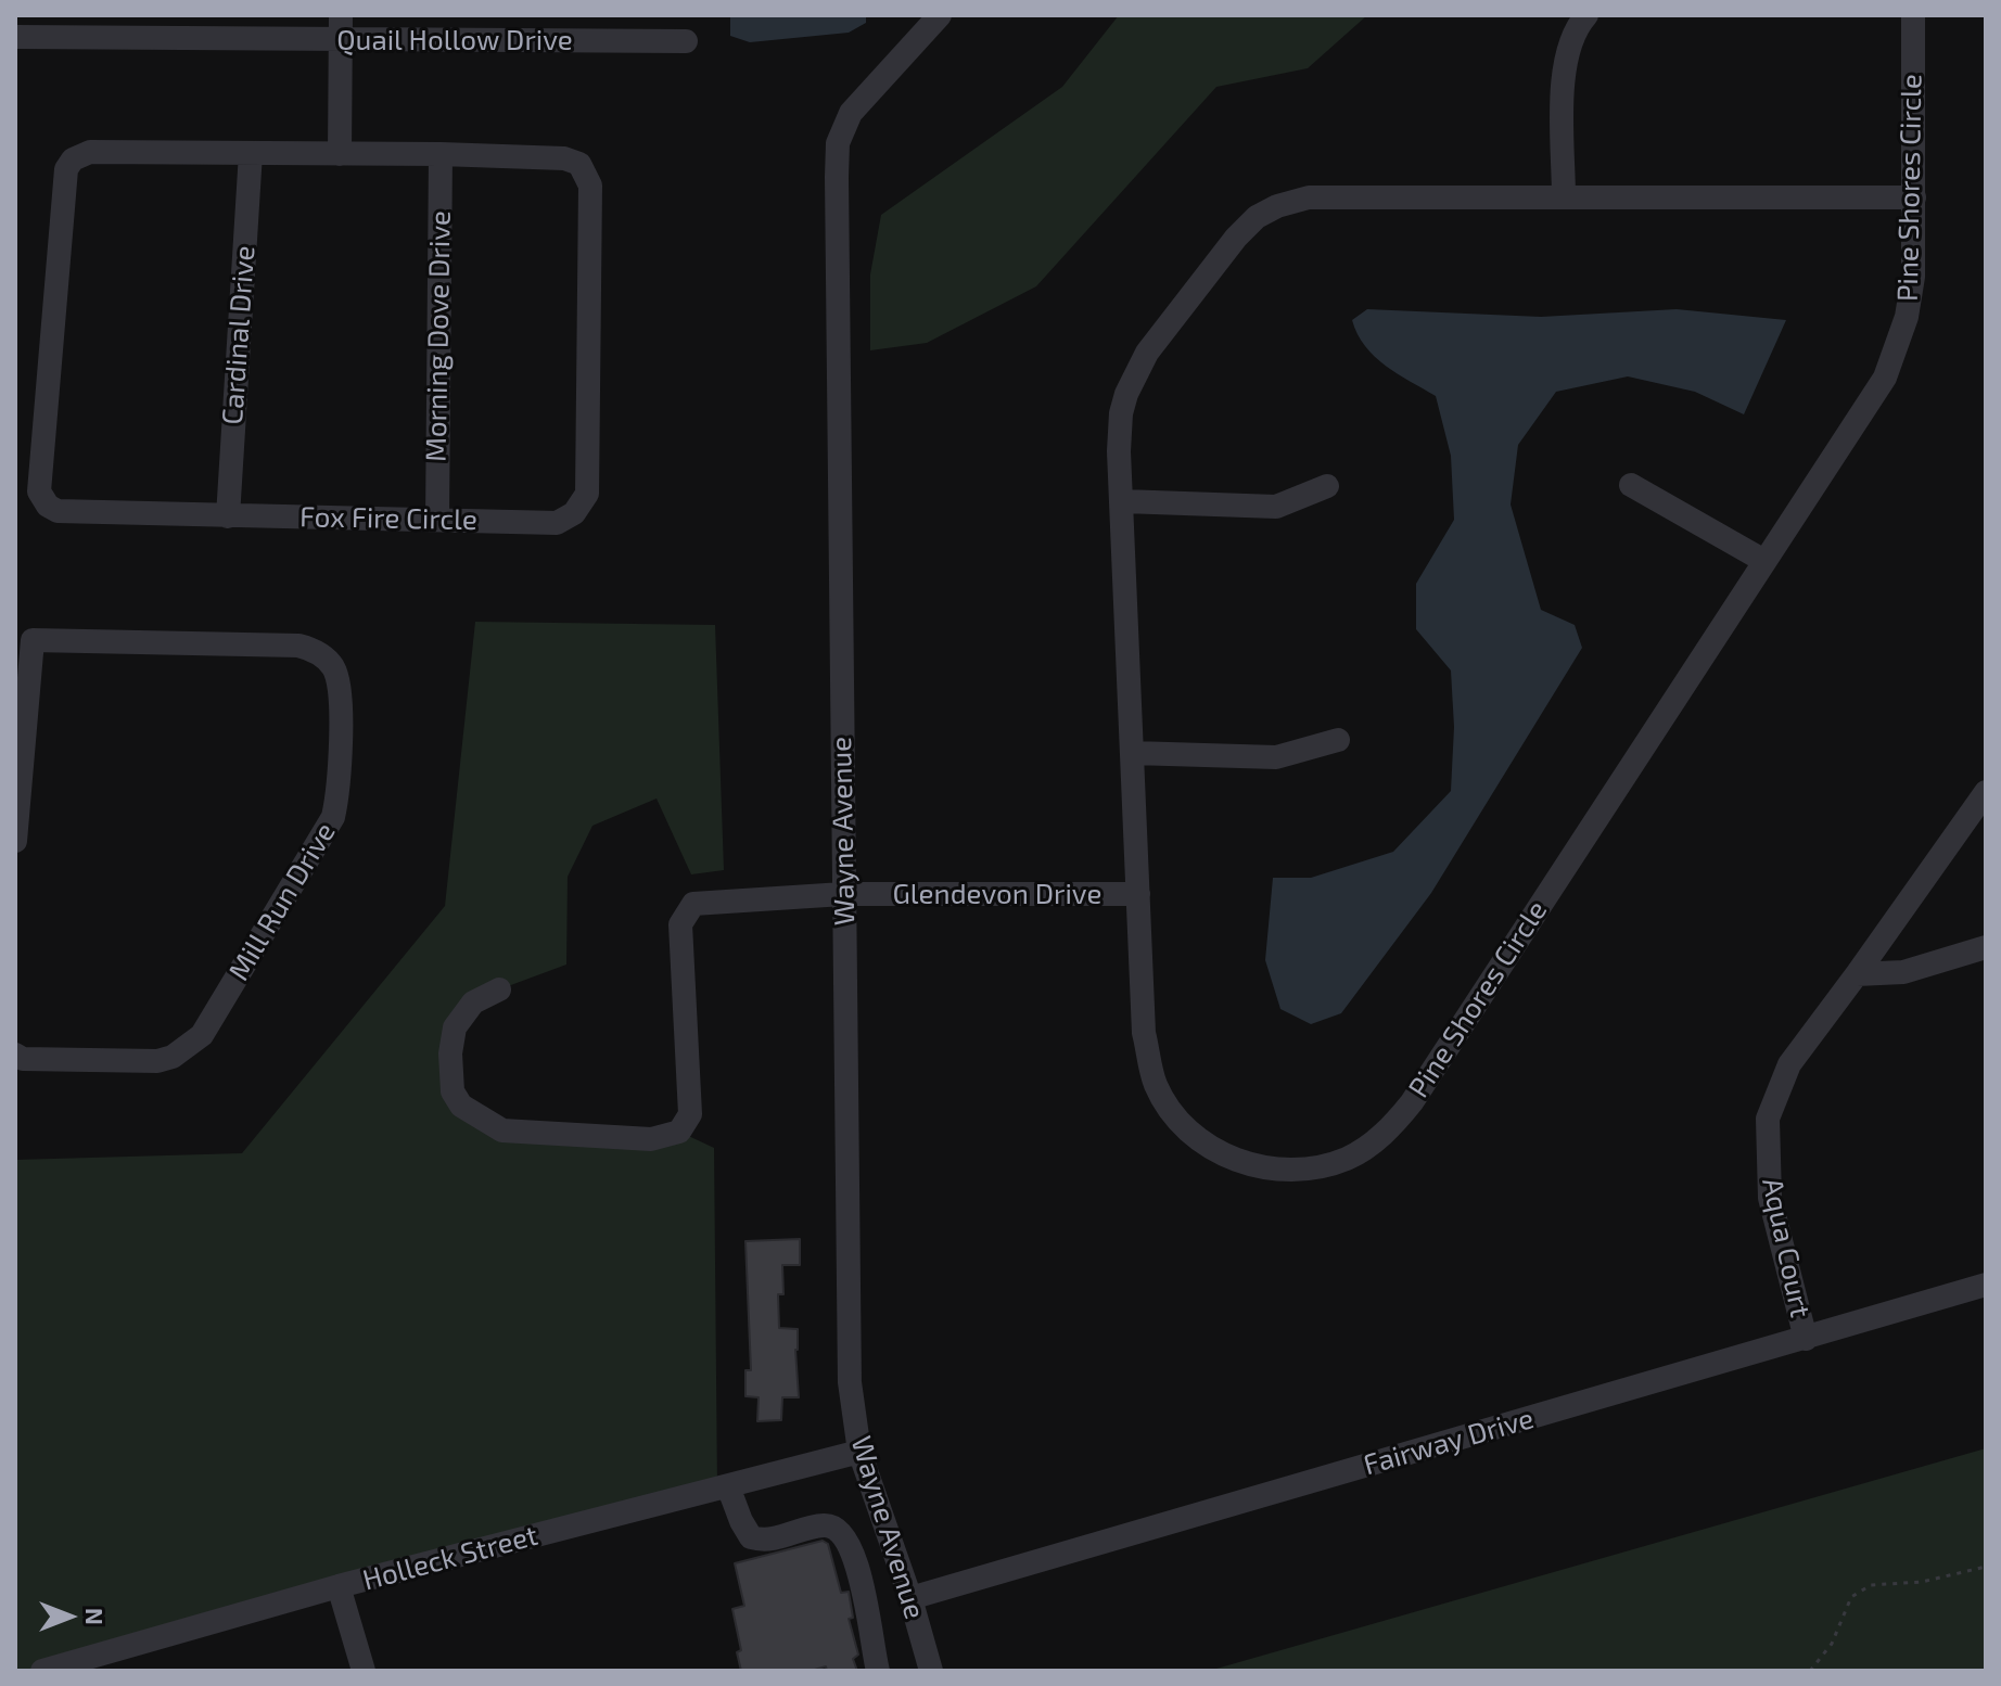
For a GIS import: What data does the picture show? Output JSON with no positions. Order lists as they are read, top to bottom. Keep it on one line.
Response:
{"streets":{"street":["Quail Hollow Drive","Pine Shores Circle","Cardinal Drive","Morning Dove Drive","Fox Fire Circle","Wayne Avenue","Glendevon Drive","Mill Run Drive","Aqua Court","Fairway Drive","Holleck Street"]},"crossings":[["Pine Shores Circle","Glendevon Drive"],["Cardinal Drive","Fox Fire Circle"],["Morning Dove Drive","Fox Fire Circle"],["Wayne Avenue","Glendevon Drive"],["Wayne Avenue","Fairway Drive"],["Wayne Avenue","Holleck Street"],["Aqua Court","Fairway Drive"]],"north":"right"}
